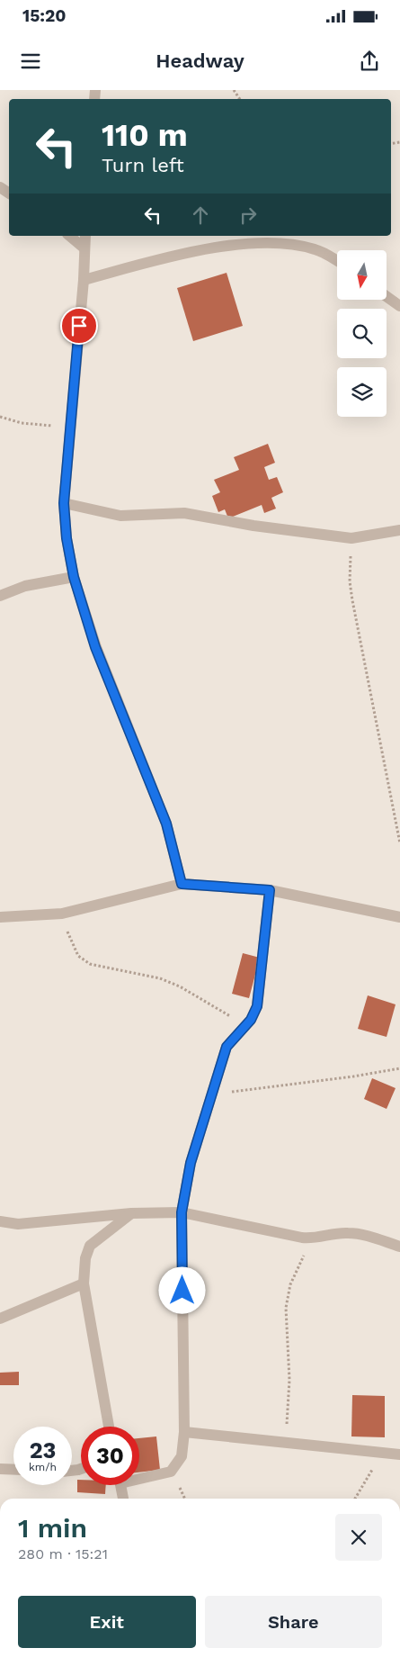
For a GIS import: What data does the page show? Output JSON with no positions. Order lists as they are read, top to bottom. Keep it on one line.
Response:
{"north":"bottom","page":{"status":"15:20","header":"Headway","turn":["110 m","Turn left"],"speed":"23 km/h","limit":"30","heading":["1 min","280 m · 15:21"],"buttons":["Exit","Share"]}}
